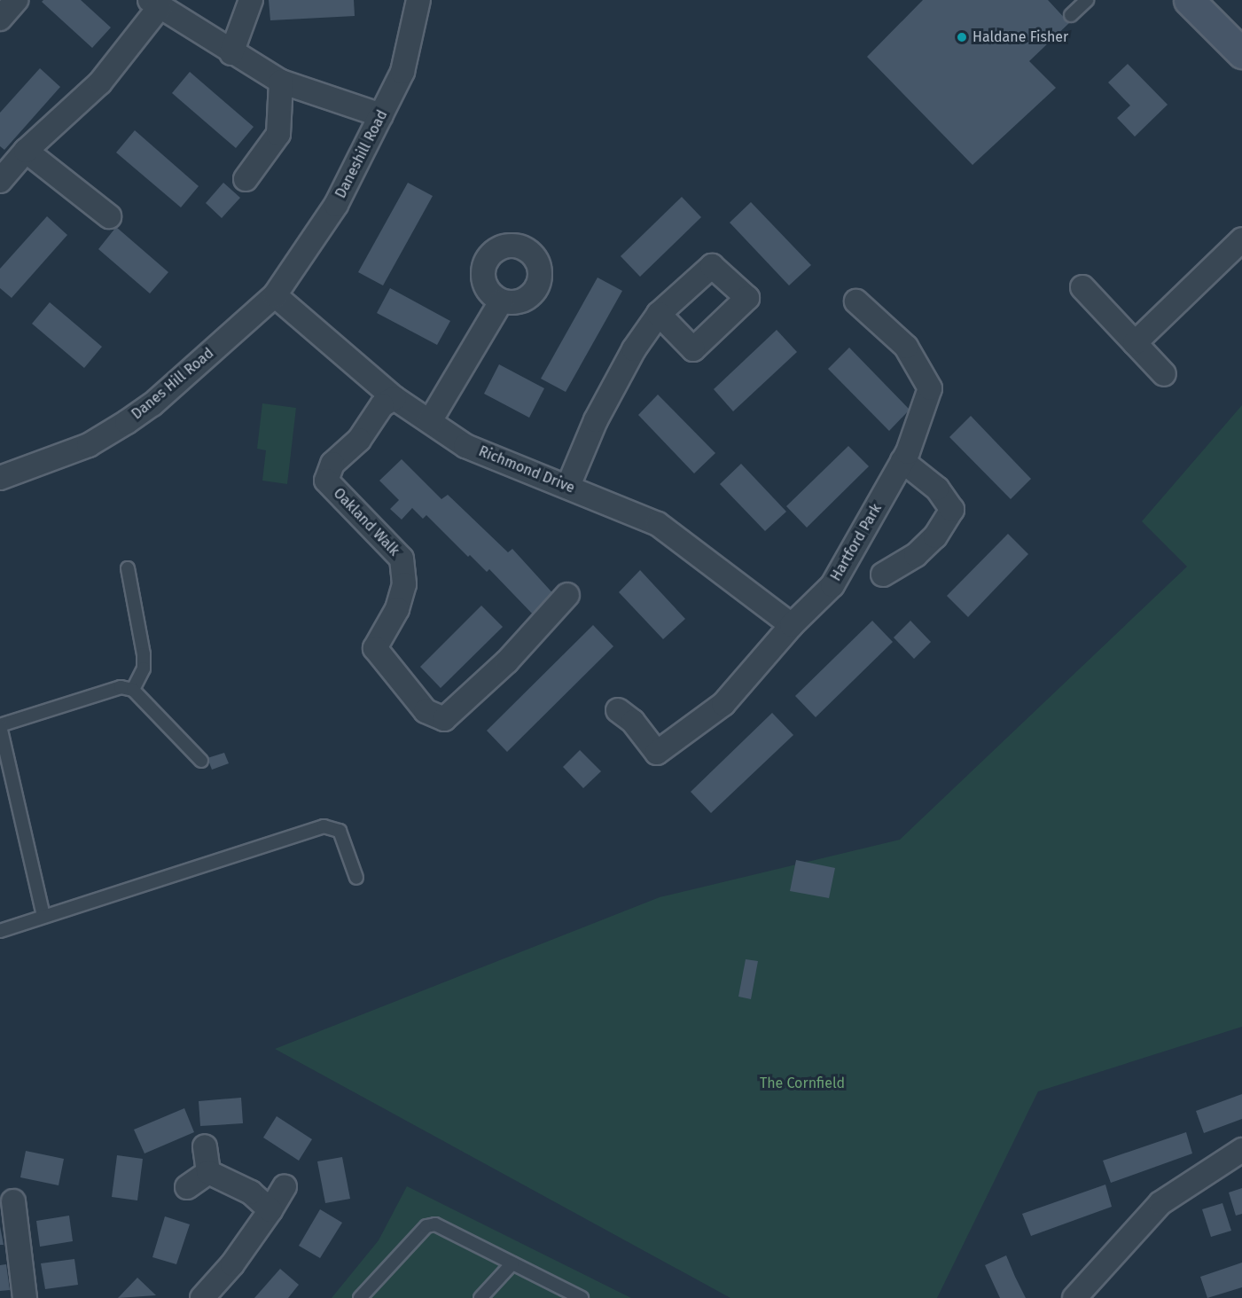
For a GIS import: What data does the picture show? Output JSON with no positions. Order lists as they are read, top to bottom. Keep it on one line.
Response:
{"streets":{"street":["Daneshill Road","Danes Hill Road","Richmond Drive","Oakland Walk","Hartford Park"]},"crossings":[["Daneshill Road","Danes Hill Road"],["Daneshill Road","Richmond Drive"],["Danes Hill Road","Richmond Drive"],["Richmond Drive","Oakland Walk"],["Richmond Drive","Hartford Park"]],"parks":["The Cornfield"],"places":["Haldane Fisher"]}
